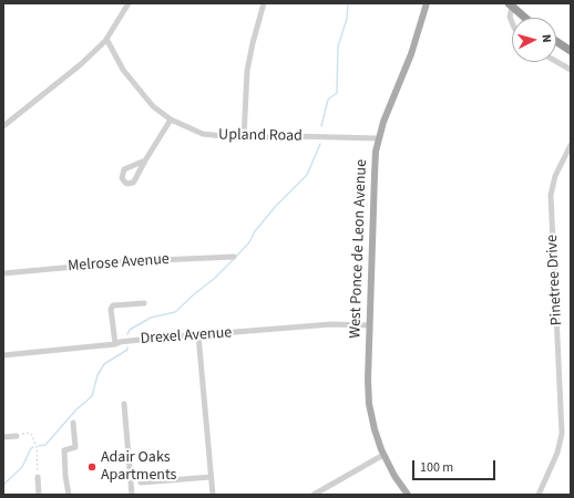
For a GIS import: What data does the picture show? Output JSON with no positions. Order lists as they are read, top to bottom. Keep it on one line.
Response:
{"streets":{"main road":["West Ponce de Leon Avenue"],"street":["Upland Road","Melrose Avenue","Pinetree Drive","Drexel Avenue"]},"crossings":[["Upland Road","West Ponce de Leon Avenue"],["West Ponce de Leon Avenue","Drexel Avenue"]],"places":["Adair Oaks Apartments"],"scale_bar":"100 m","north":"right"}
